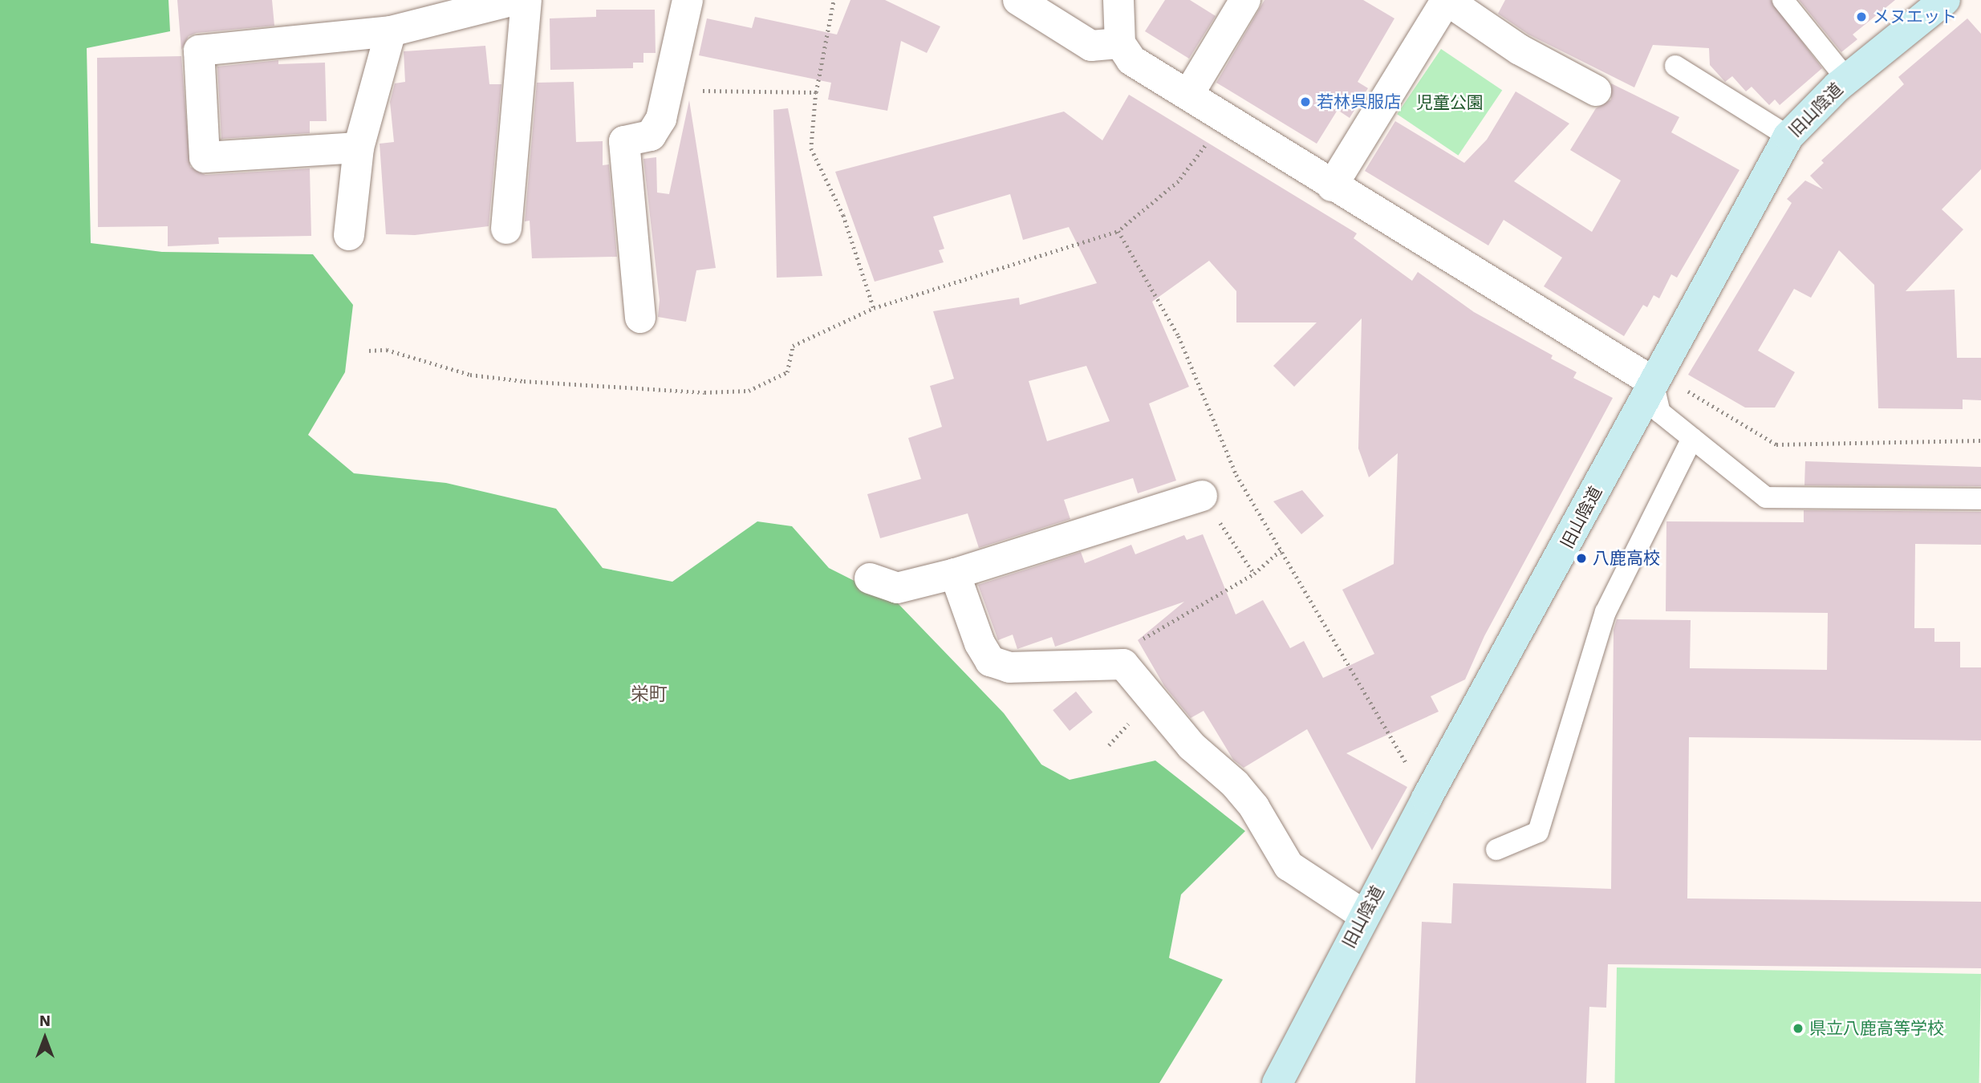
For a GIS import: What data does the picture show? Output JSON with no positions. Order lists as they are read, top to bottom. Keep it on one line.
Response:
{"streets":{"street":["旧山陰道"]},"districts":["栄町"],"parks":["児童公園"],"places":["メヌエット","若林呉服店","八鹿高校","県立八鹿高等学校"],"north":"top"}
